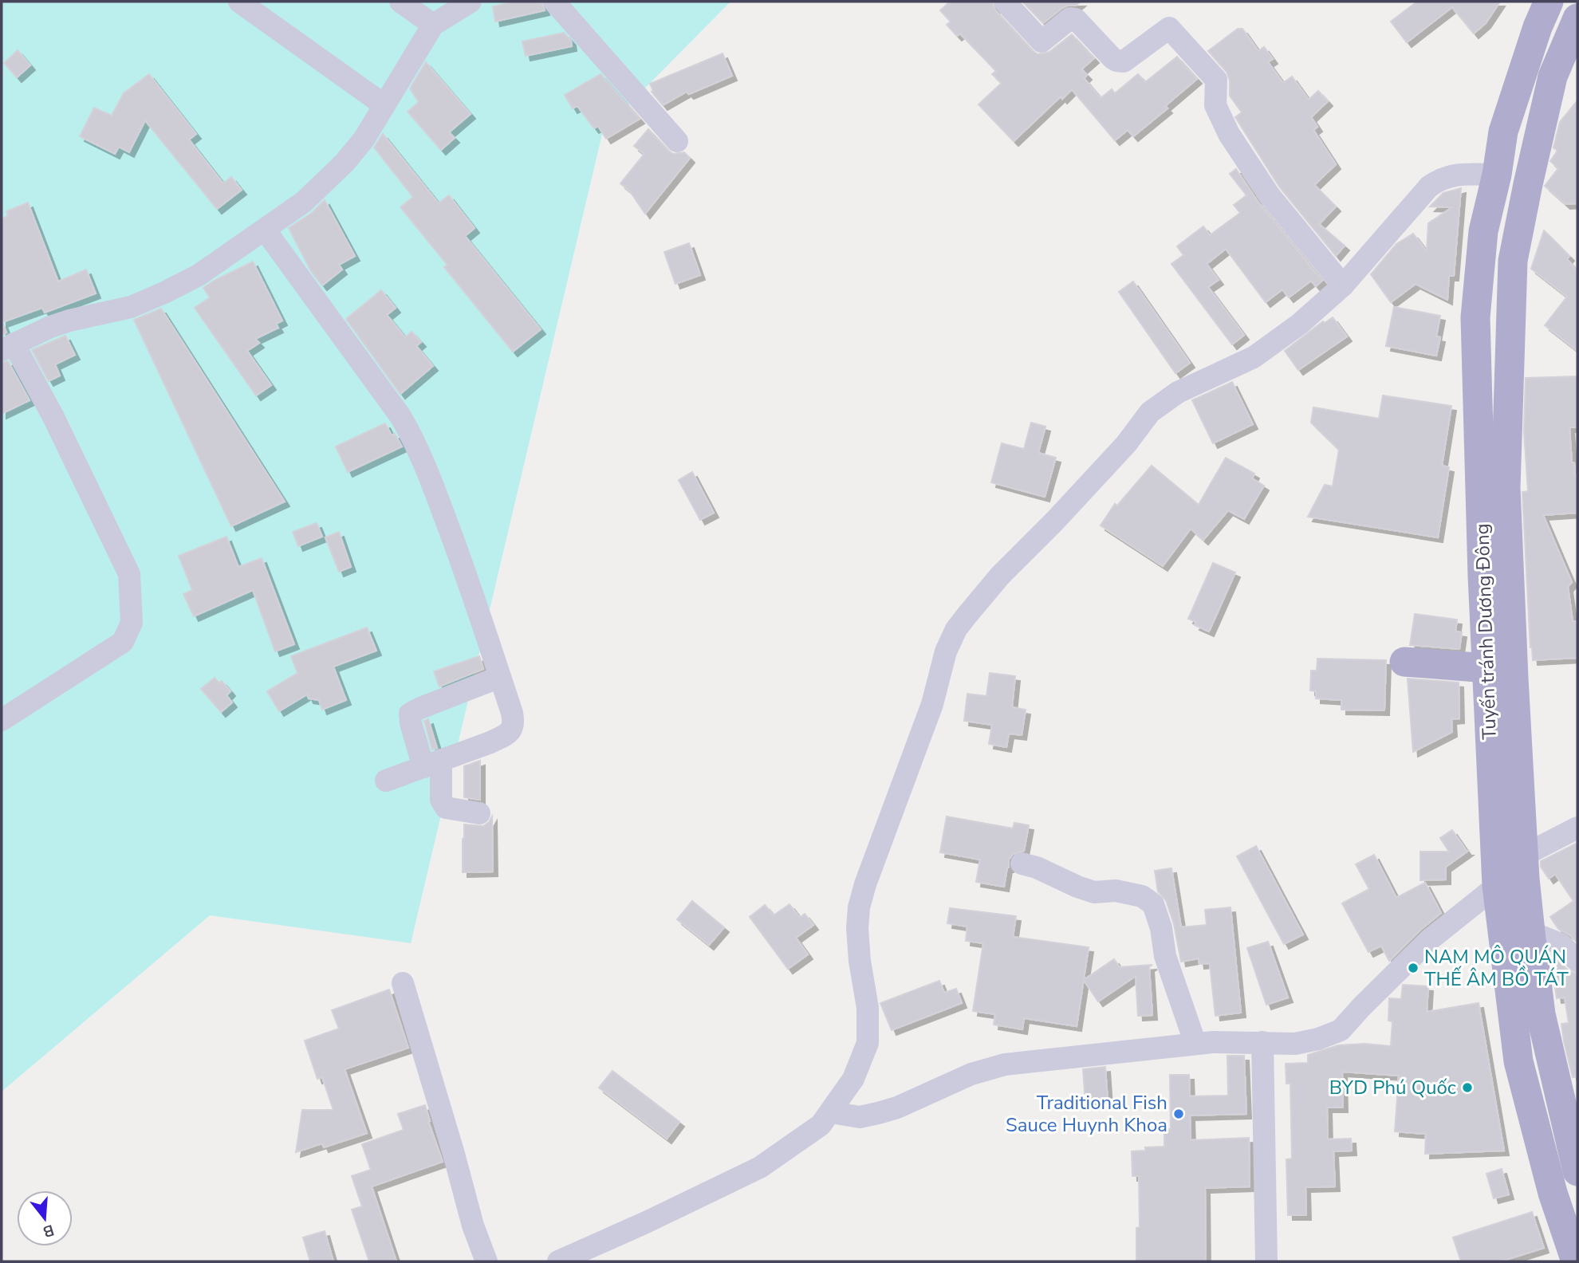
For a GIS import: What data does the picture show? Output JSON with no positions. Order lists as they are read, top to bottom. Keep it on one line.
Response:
{"streets":{"main road":["Tuyến tránh Dương Đông"]},"places":["NAM MÔ QUÁN THẾ ÂM BỒ TÁT","BYD Phú Quốc","Traditional Fish Sauce Huynh Khoa"],"north":"bottom"}
